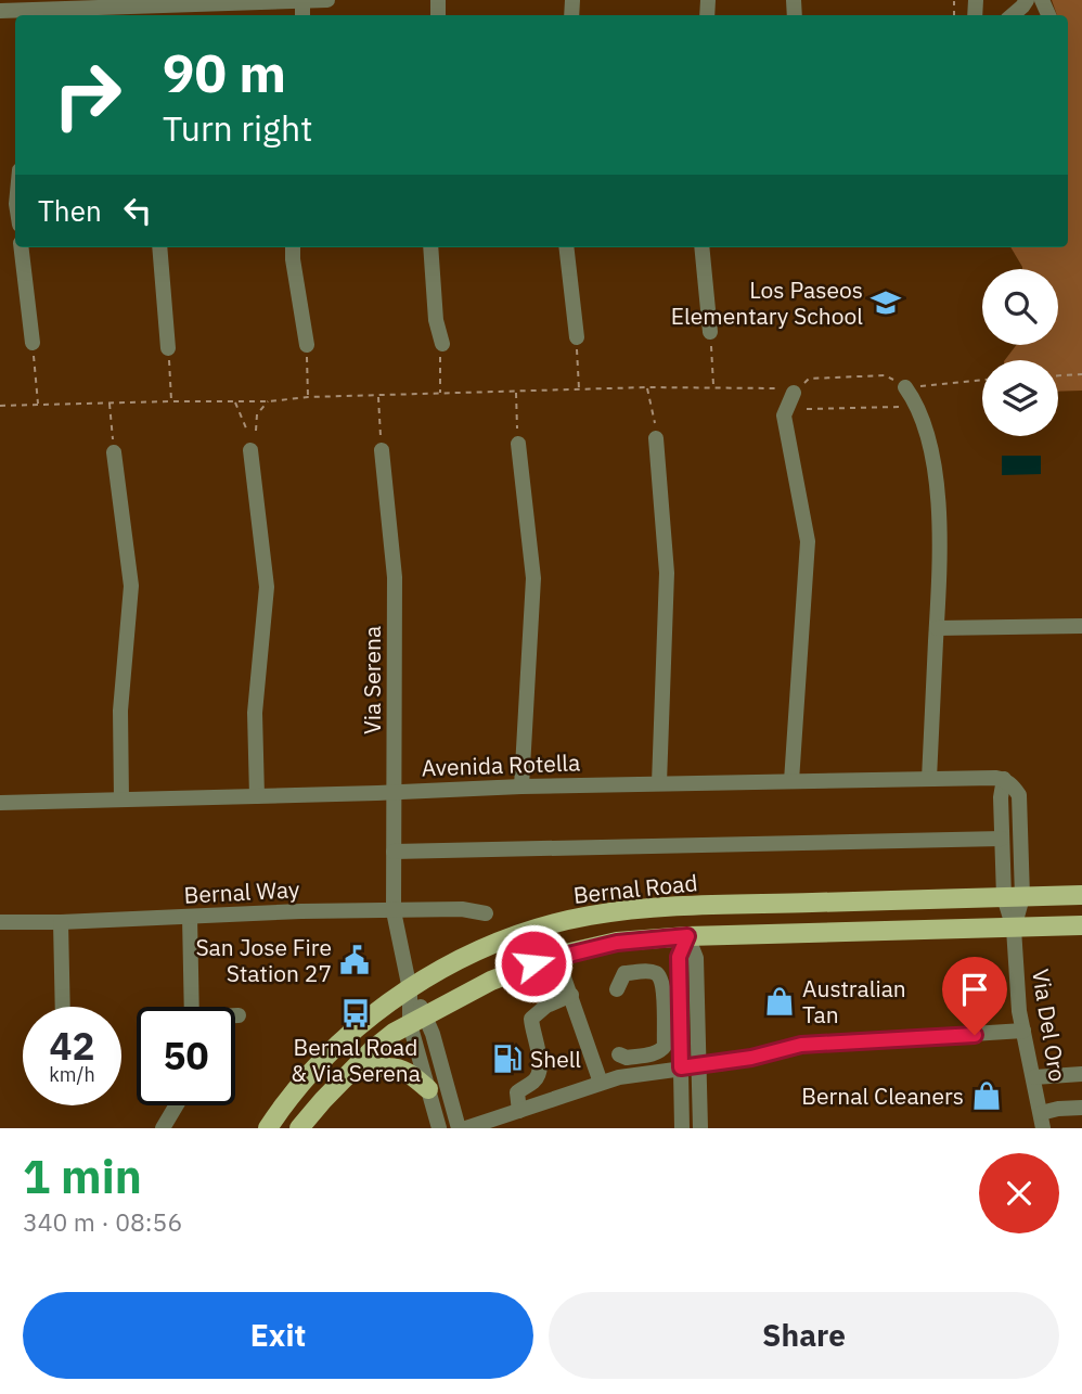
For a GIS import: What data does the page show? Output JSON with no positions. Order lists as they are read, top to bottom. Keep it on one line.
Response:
{"streets":{"main road":["Bernal Road"],"street":["Via Serena","Avenida Rotella","Bernal Way","Via Del Oro"]},"crossings":[["Via Serena","Avenida Rotella"],["Via Serena","Bernal Road"],["Via Serena","Bernal Way"],["Avenida Rotella","Via Del Oro"],["Bernal Road","Via Del Oro"]],"places":{"school or university":["Los Paseos Elementary School"],"public building":["San Jose Fire Station 27"],"shop":["Australian Tan","Bernal Cleaners"],"bus stop":["Bernal Road & Via Serena"],"fuel station":["Shell"]},"page":{"turn":["90 m","Turn right"],"then":"Then","speed":"42 km/h","limit":"50","heading":["1 min","340 m · 08:56"],"buttons":["Exit","Share"]}}
